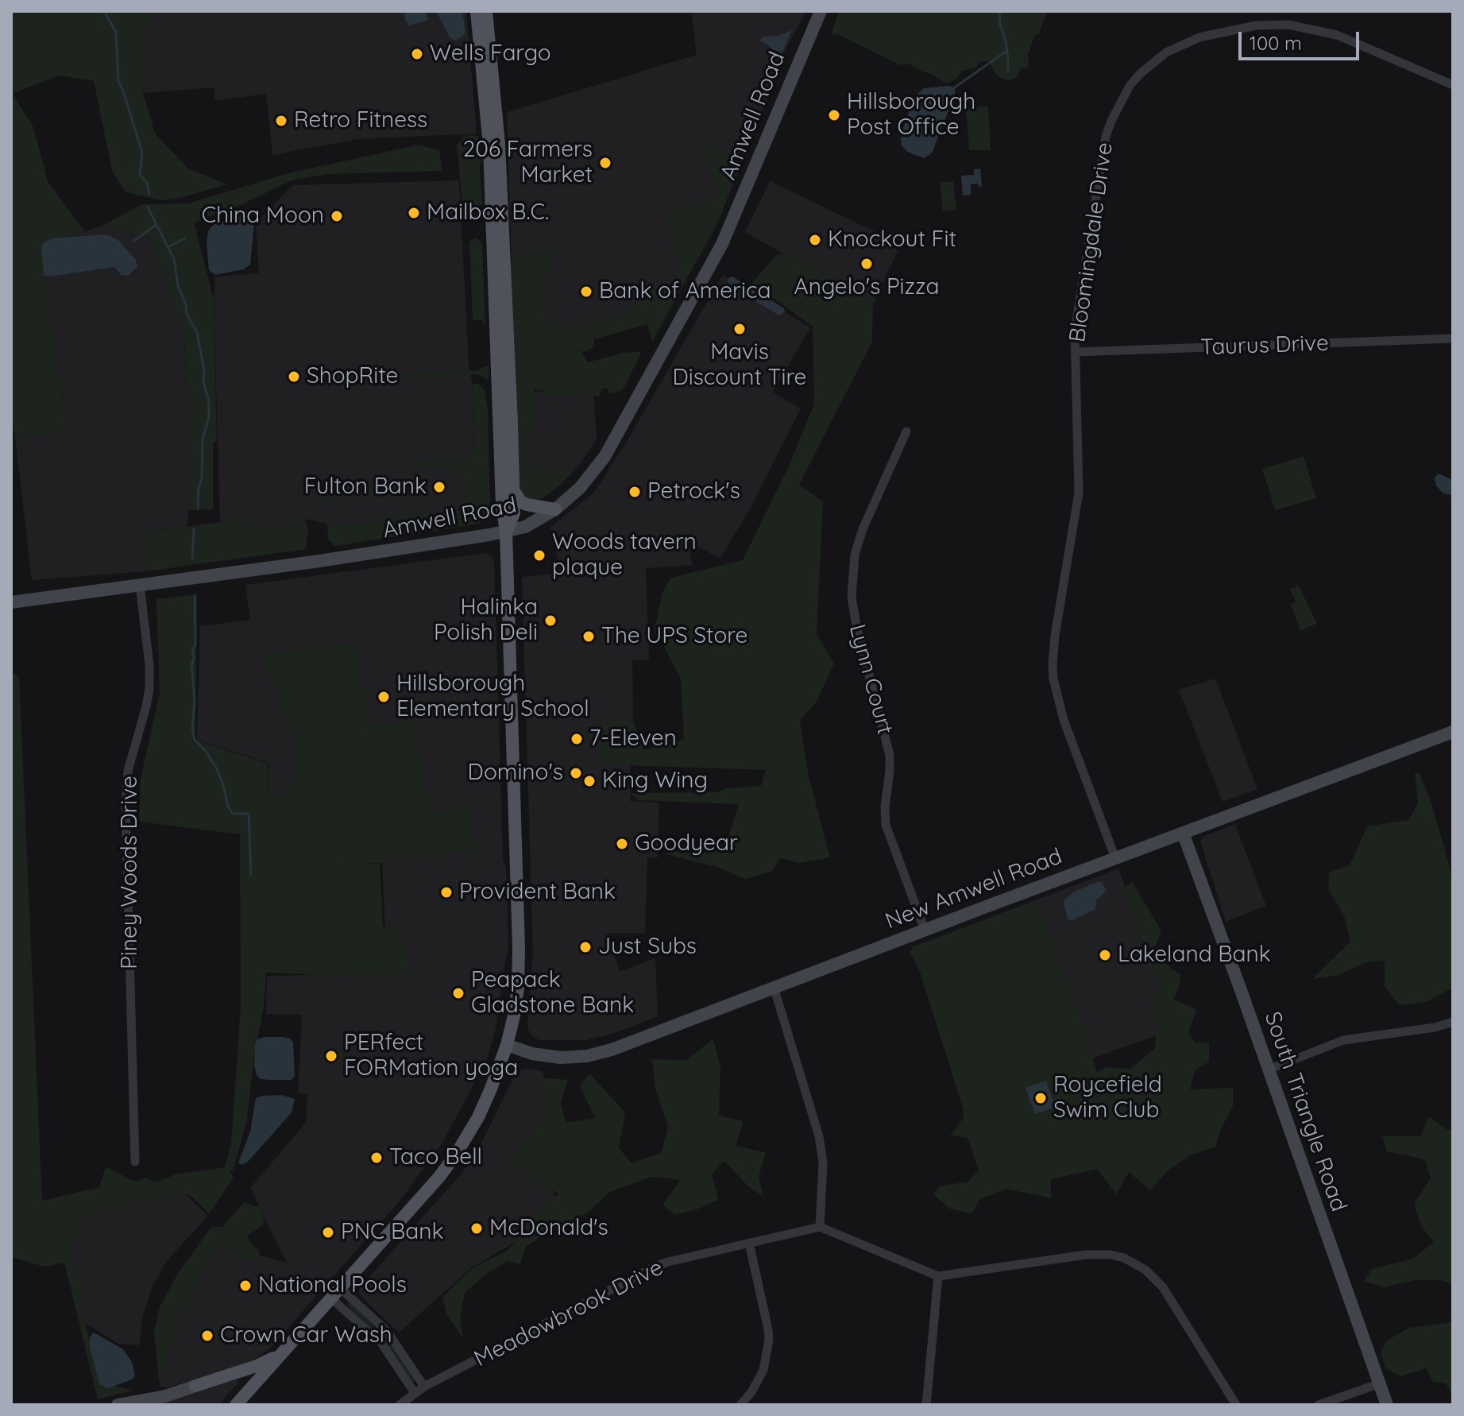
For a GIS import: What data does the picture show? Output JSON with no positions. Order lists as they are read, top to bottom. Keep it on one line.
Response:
{"streets":{"street":["Amwell Road","Bloomingdale Drive","Taurus Drive","Lynn Court","Piney Woods Drive","New Amwell Road","South Triangle Road","Meadowbrook Drive"]},"crossings":[["Amwell Road","Piney Woods Drive"],["Bloomingdale Drive","Taurus Drive"],["Bloomingdale Drive","New Amwell Road"],["Lynn Court","New Amwell Road"],["New Amwell Road","South Triangle Road"]],"places":["Wells Fargo","Hillsborough Post Office","Retro Fitness","206 Farmers Market","Mailbox B.C.","China Moon","Knockout Fit","Angelo's Pizza","Bank of America","Mavis Discount Tire","ShopRite","Fulton Bank","Petrock's","Woods tavern plaque","Halinka Polish Deli","The UPS Store","Hillsborough Elementary School","7-Eleven","Domino's","King Wing","Goodyear","Provident Bank","Just Subs","Lakeland Bank","Peapack Gladstone Bank","PERfect FORMation yoga","Roycefield Swim Club","Taco Bell","McDonald's","PNC Bank","National Pools","Crown Car Wash"],"scale_bar":"100 m"}
